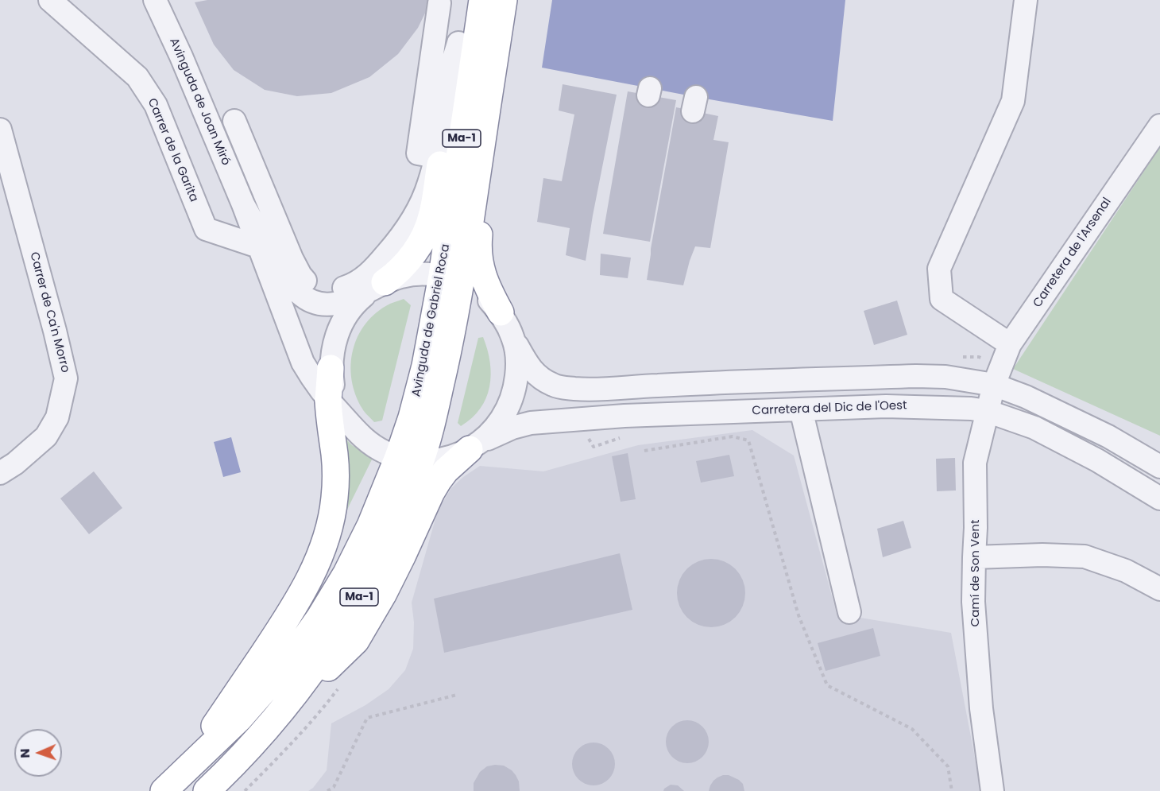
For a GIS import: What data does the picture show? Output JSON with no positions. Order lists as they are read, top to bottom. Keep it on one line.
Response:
{"streets":{"main road":["Ma-1","Avinguda de Gabriel Roca"],"street":["Avinguda de Joan Miró","Carrer de la Garita","Carretera de l'Arsenal","Carrer de Ca'n Morro","Carretera del Dic de l'Oest","Camí de Son Vent"]},"crossings":[["Carretera de l'Arsenal","Camí de Son Vent"],["Avinguda de Gabriel Roca","Carretera del Dic de l'Oest"],["Carretera del Dic de l'Oest","Camí de Son Vent"]],"north":"left"}
